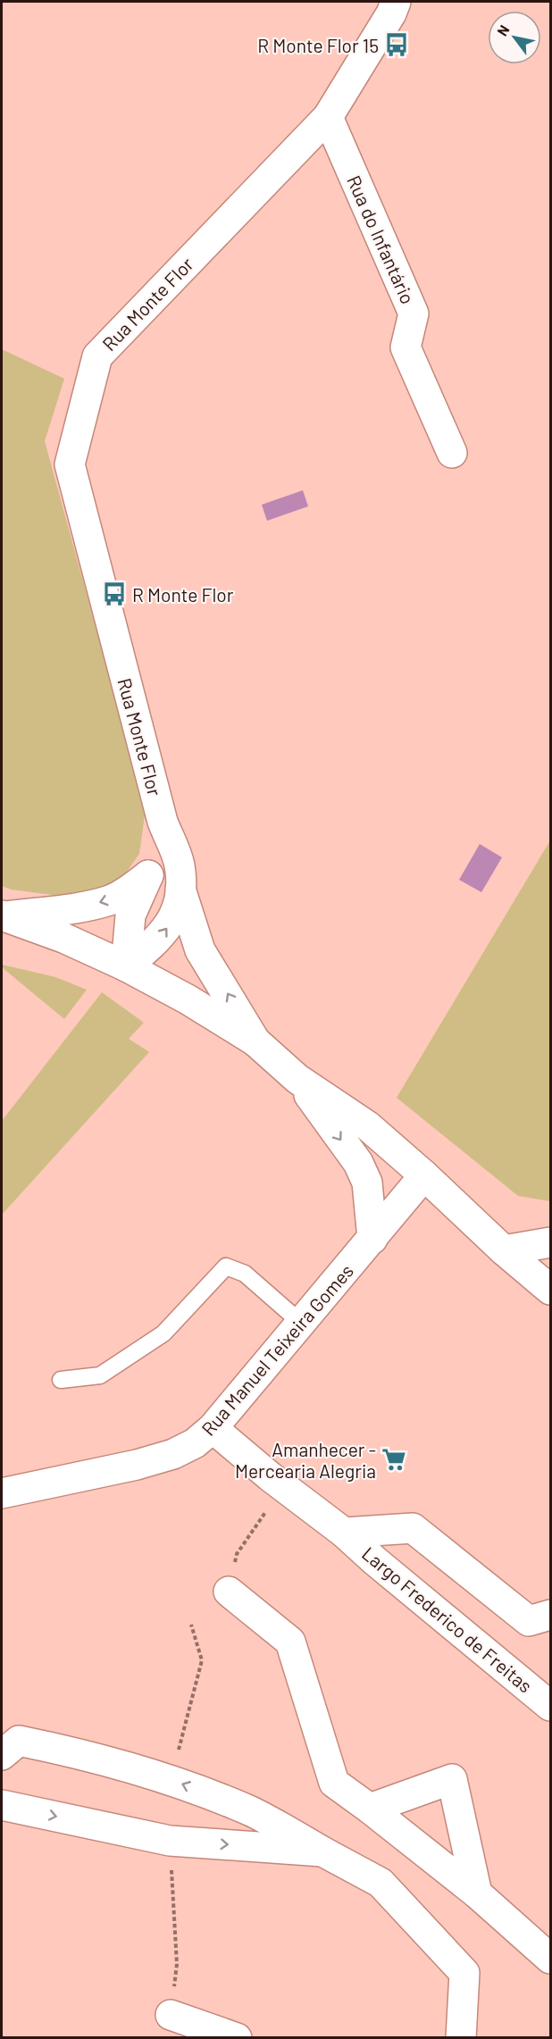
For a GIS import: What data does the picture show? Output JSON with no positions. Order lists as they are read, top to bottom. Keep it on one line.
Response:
{"streets":{"street":["Rua do Infantário","Rua Monte Flor","Rua Manuel Teixeira Gomes","Largo Frederico de Freitas"]},"crossings":[["Rua do Infantário","Rua Monte Flor"],["Rua Manuel Teixeira Gomes","Largo Frederico de Freitas"]],"places":{"bus stop":["R Monte Flor 15","R Monte Flor"],"supermarket":["Amanhecer - Mercearia Alegria"]},"north":"top left"}
